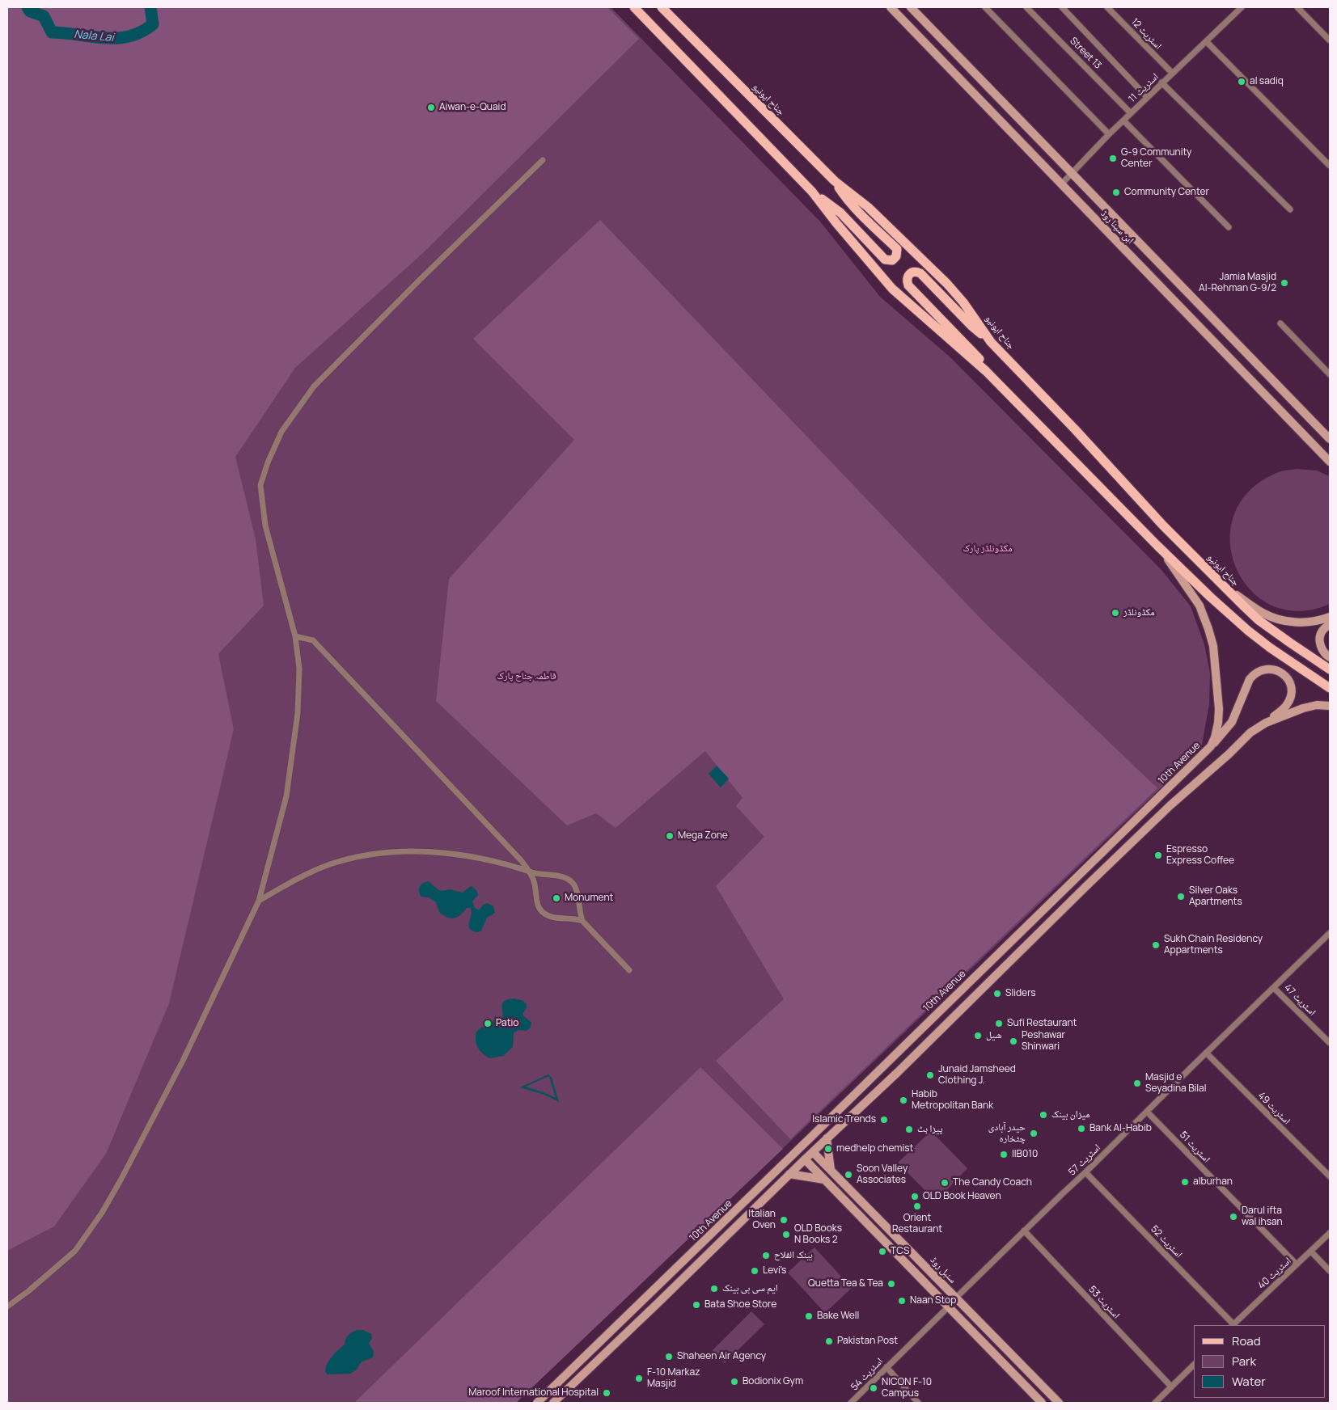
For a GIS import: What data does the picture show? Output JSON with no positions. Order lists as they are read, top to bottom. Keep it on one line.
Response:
{"streets":{"main road":["جناح ایونیو","ابن سینا روڈ","10th Avenue","سنبل روڈ"],"street":["اسٹریٹ 12","Street 13","اسٹریٹ 11","اسٹریٹ 47","اسٹریٹ 49","اسٹریٹ 51","اسٹریٹ 57","اسٹریٹ 52","اسٹریٹ 40","اسٹریٹ 53","اسٹریٹ 54"]},"crossings":[["اسٹریٹ 12","اسٹریٹ 11"],["Street 13","اسٹریٹ 11"],["اسٹریٹ 11","ابن سینا روڈ"],["اسٹریٹ 47","اسٹریٹ 57"],["اسٹریٹ 49","اسٹریٹ 57"],["اسٹریٹ 51","اسٹریٹ 57"],["اسٹریٹ 51","اسٹریٹ 40"],["اسٹریٹ 57","اسٹریٹ 52"],["اسٹریٹ 57","سنبل روڈ"],["اسٹریٹ 57","اسٹریٹ 53"],["اسٹریٹ 52","اسٹریٹ 40"]],"water":["Nala Lai"],"parks":["مکڈونلڈز پارک","فاطمہ جناح پارک"],"places":["al sadiq","Aiwan-e-Quaid","G-9 Community Center","Community Center","Jamia Masjid Al-Rehman G-9/2","مکڈونلڈز","Mega Zone","Espresso Express Coffee","Silver Oaks Apartments","Monument","Sukh Chain Residency Appartments","Sliders","Patio","Sufi Restaurant","شیل","Peshawar Shinwari","Junaid Jamsheed Clothing J.","Masjid e Seyadina Bilal","Habib Metropolitan Bank","میزان بینک","Islamic Trends","Bank Al-Habib","پیزا ہٹ","حیدر آبادی چٹخارہ","medhelp chemist","IIB010","Soon Valley Associates","alburhan","The Candy Coach","OLD Book Heaven","Orient Restaurant","Darul ifta wal ihsan","Italian Oven","OLD Books N Books 2","TCS","بینک الفلاح","Levi's","Quetta Tea & Tea","ایم سی بی بینک","Naan Stop","Bata Shoe Store","Bake Well","Pakistan Post","Shaheen Air Agency","F-10 Markaz Masjid","Bodionix Gym","NICON F-10 Campus","Maroof International Hospital"],"legend":["Road","Park","Water"]}
